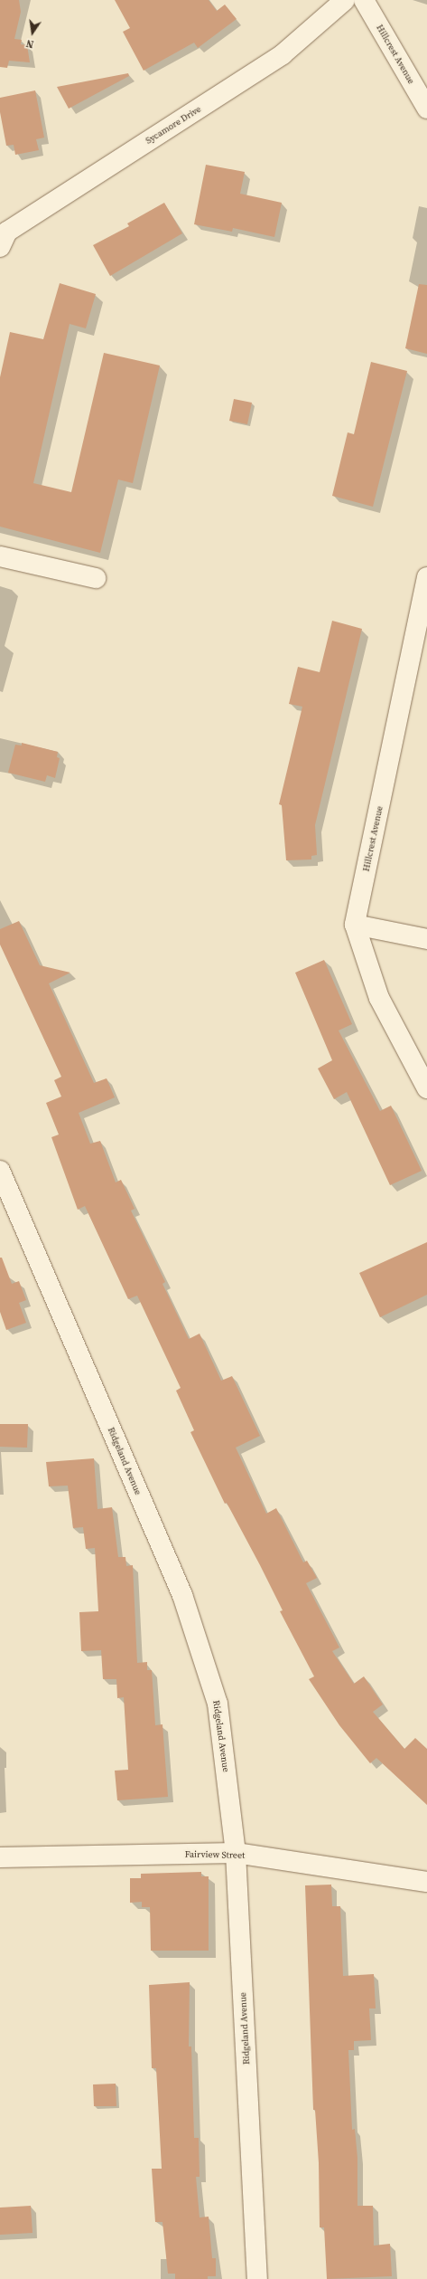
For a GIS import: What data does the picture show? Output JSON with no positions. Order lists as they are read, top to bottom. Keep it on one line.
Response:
{"streets":{"street":["Hillcrest Avenue","Sycamore Drive","Ridgeland Avenue","Fairview Street"]},"crossings":[["Ridgeland Avenue","Fairview Street"]],"north":"bottom"}
